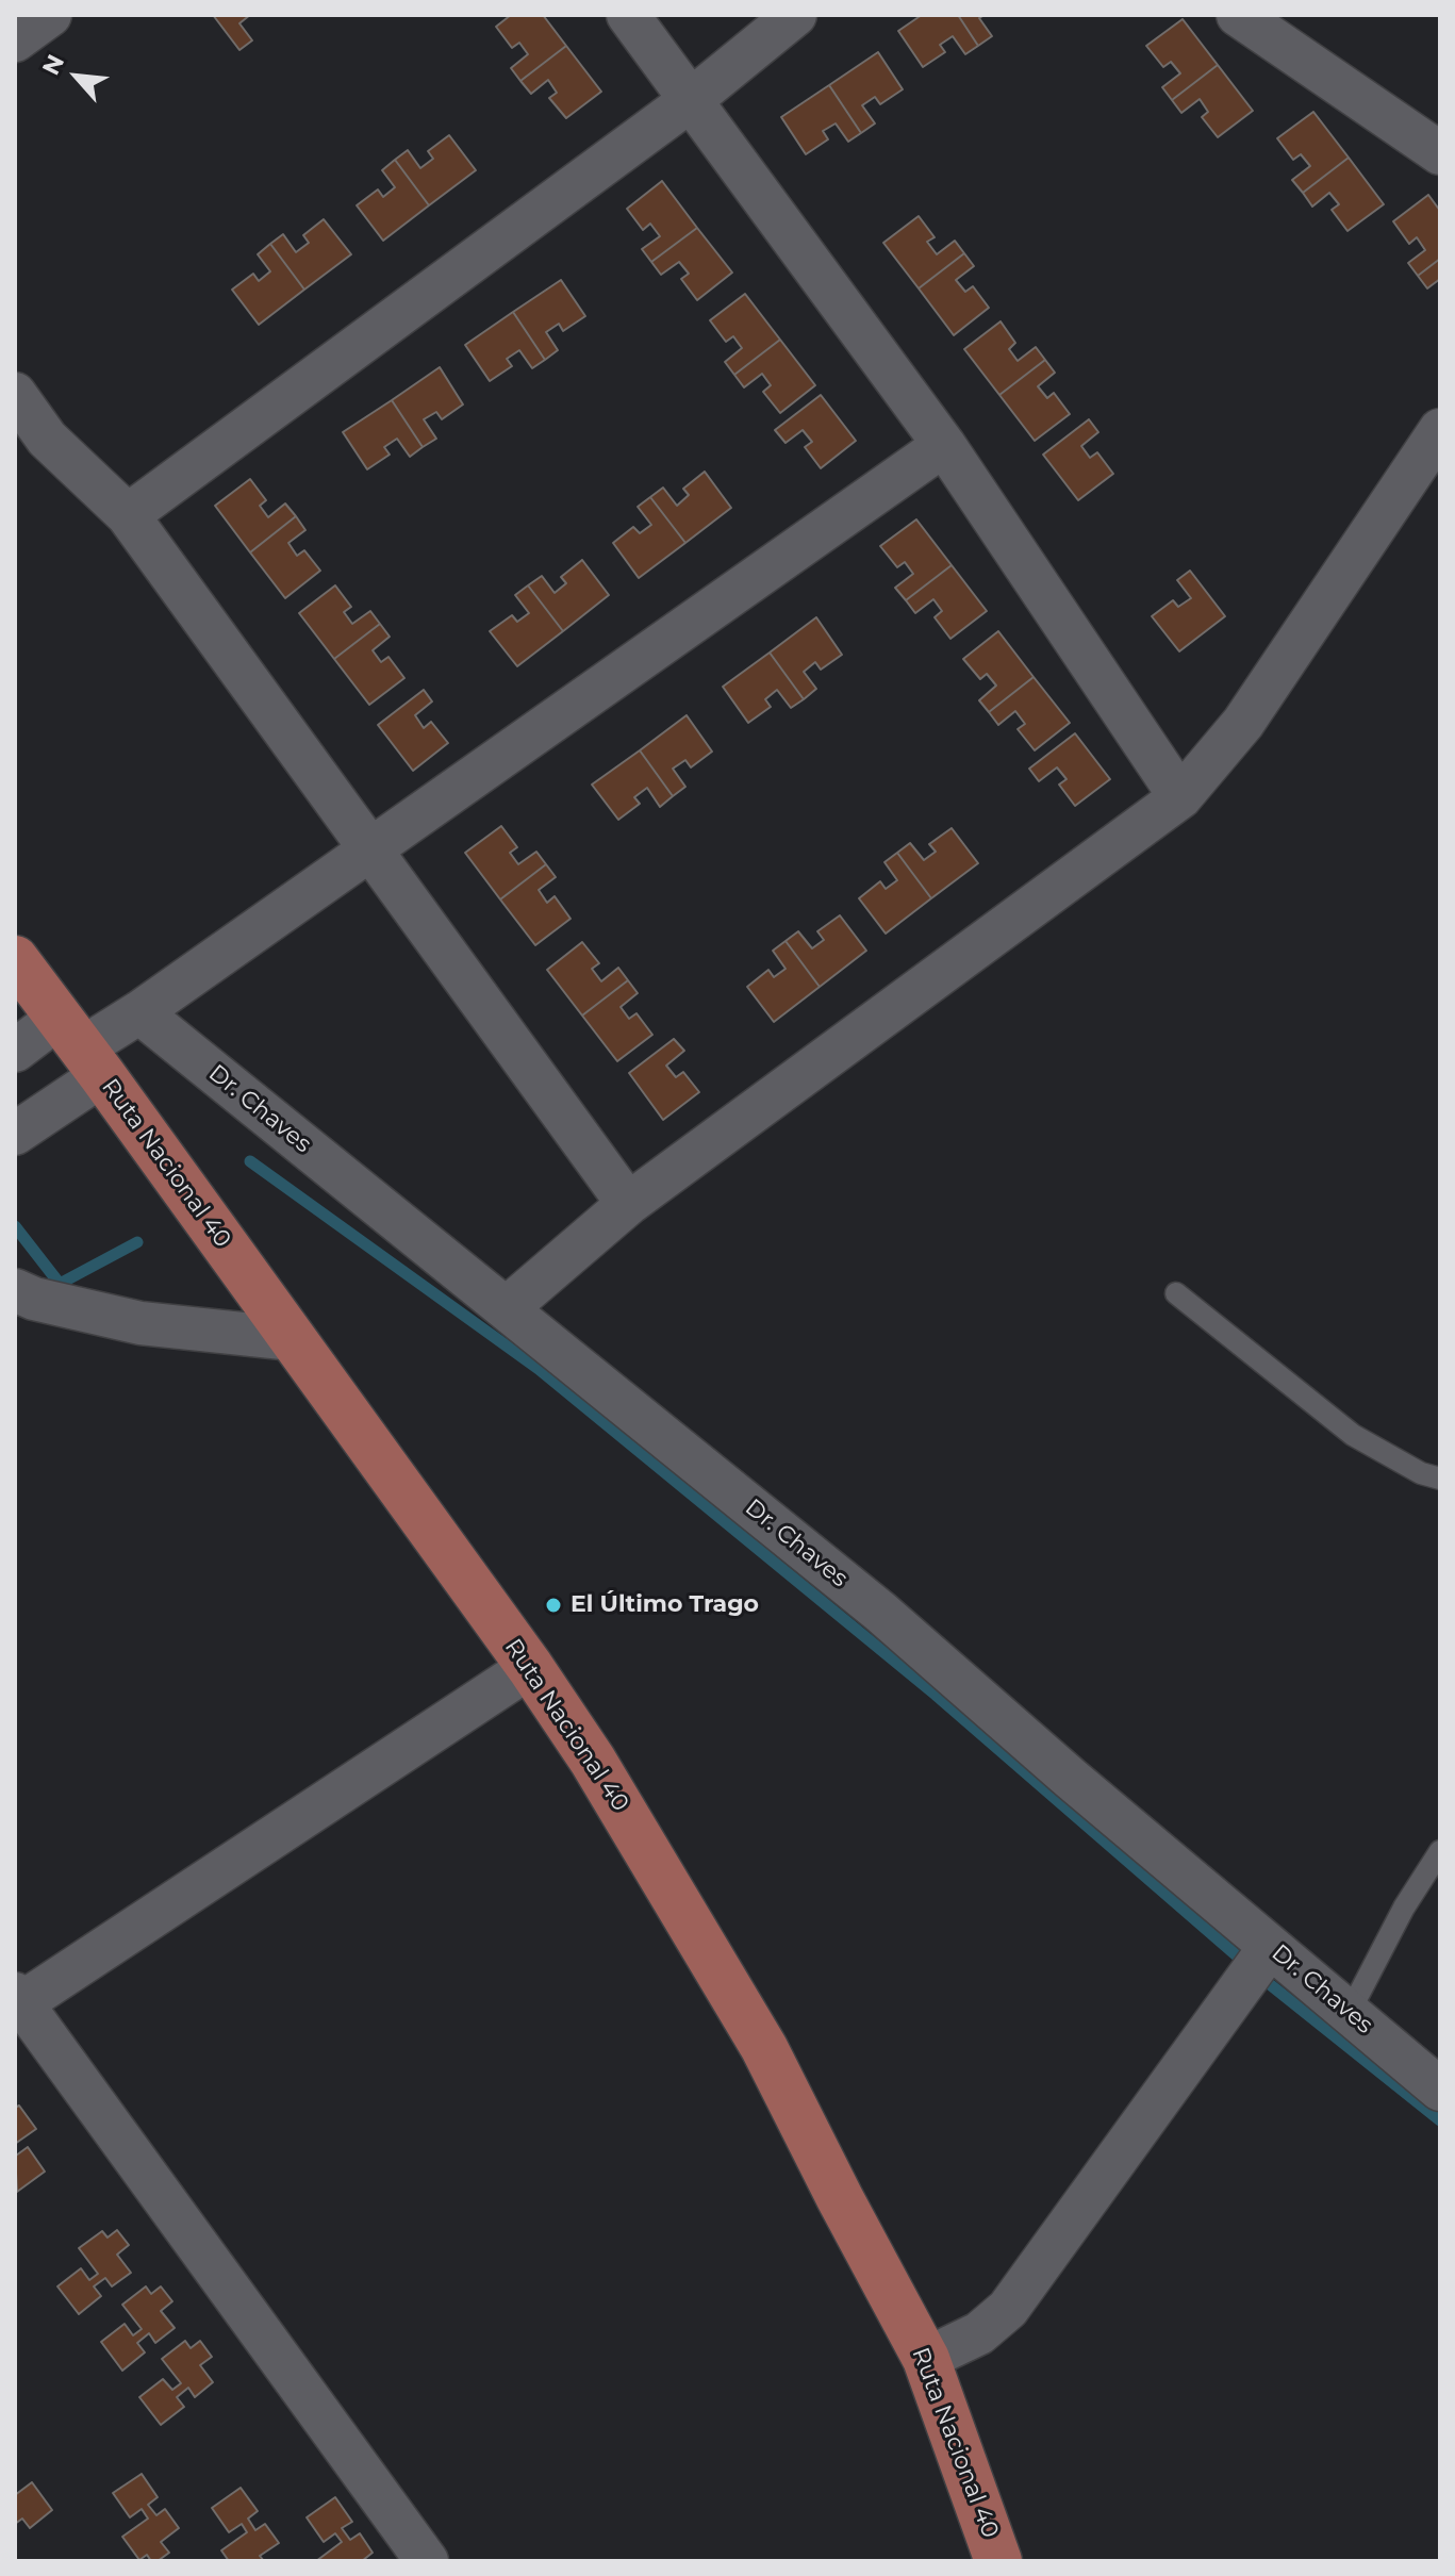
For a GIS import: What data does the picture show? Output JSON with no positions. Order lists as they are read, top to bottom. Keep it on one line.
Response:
{"streets":{"main road":["Ruta Nacional 40"],"street":["Dr. Chaves"]},"places":["El Último Trago"],"north":"top left"}
